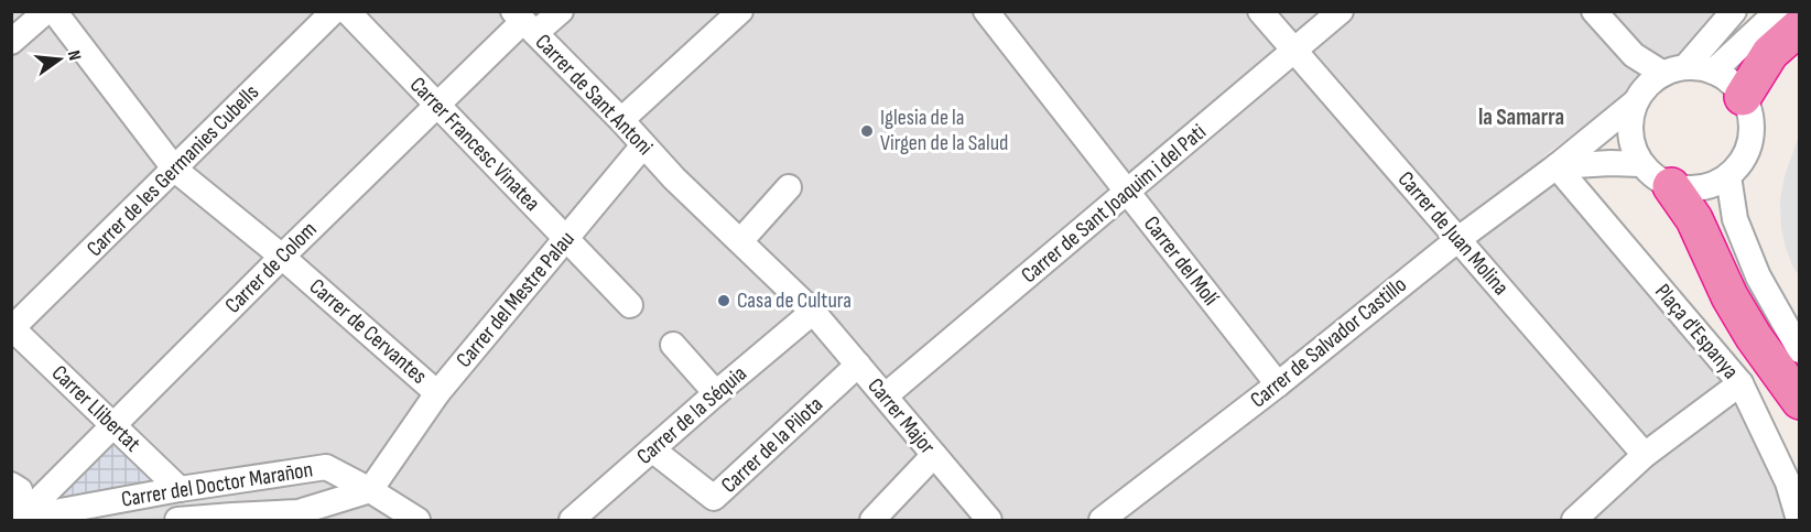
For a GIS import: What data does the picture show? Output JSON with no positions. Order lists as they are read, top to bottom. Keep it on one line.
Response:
{"streets":{"street":["Carrer de Sant Antoni","Carrer Francesc Vinatea","Carrer de les Germanies Cubells","Carrer de Sant Joaquim i del Pati","Carrer de Juan Molina","Carrer del Molí","Carrer de Colom","Carrer del Mestre Palau","Carrer de Cervantes","Plaça d'Espanya","Carrer de Salvador Castillo","Carrer Llibertat","Carrer de la Séquia","Carrer Major","Carrer de la Pilota","Carrer del Doctor Marañon"]},"crossings":[["Carrer de Sant Antoni","Carrer de Colom"],["Carrer de Sant Antoni","Carrer del Mestre Palau"],["Carrer de Sant Antoni","Carrer Major"],["Carrer Francesc Vinatea","Carrer de Colom"],["Carrer Francesc Vinatea","Carrer del Mestre Palau"],["Carrer de les Germanies Cubells","Carrer de Cervantes"],["Carrer de les Germanies Cubells","Carrer Llibertat"],["Carrer de Sant Joaquim i del Pati","Carrer de Juan Molina"],["Carrer de Sant Joaquim i del Pati","Carrer del Molí"],["Carrer de Sant Joaquim i del Pati","Carrer Major"],["Carrer de Juan Molina","Carrer de Salvador Castillo"],["Carrer del Molí","Carrer de Salvador Castillo"],["Carrer de Colom","Carrer de Cervantes"],["Carrer de Colom","Carrer Llibertat"],["Carrer de Colom","Carrer del Doctor Marañon"],["Carrer del Mestre Palau","Carrer de Cervantes"],["Carrer del Mestre Palau","Carrer del Doctor Marañon"],["Plaça d'Espanya","Carrer de Salvador Castillo"],["Carrer Llibertat","Carrer del Doctor Marañon"],["Carrer de la Séquia","Carrer Major"],["Carrer de la Séquia","Carrer de la Pilota"],["Carrer Major","Carrer de la Pilota"]],"districts":["la Samarra"],"places":["Iglesia de la Virgen de la Salud","Casa de Cultura"],"north":"right"}
